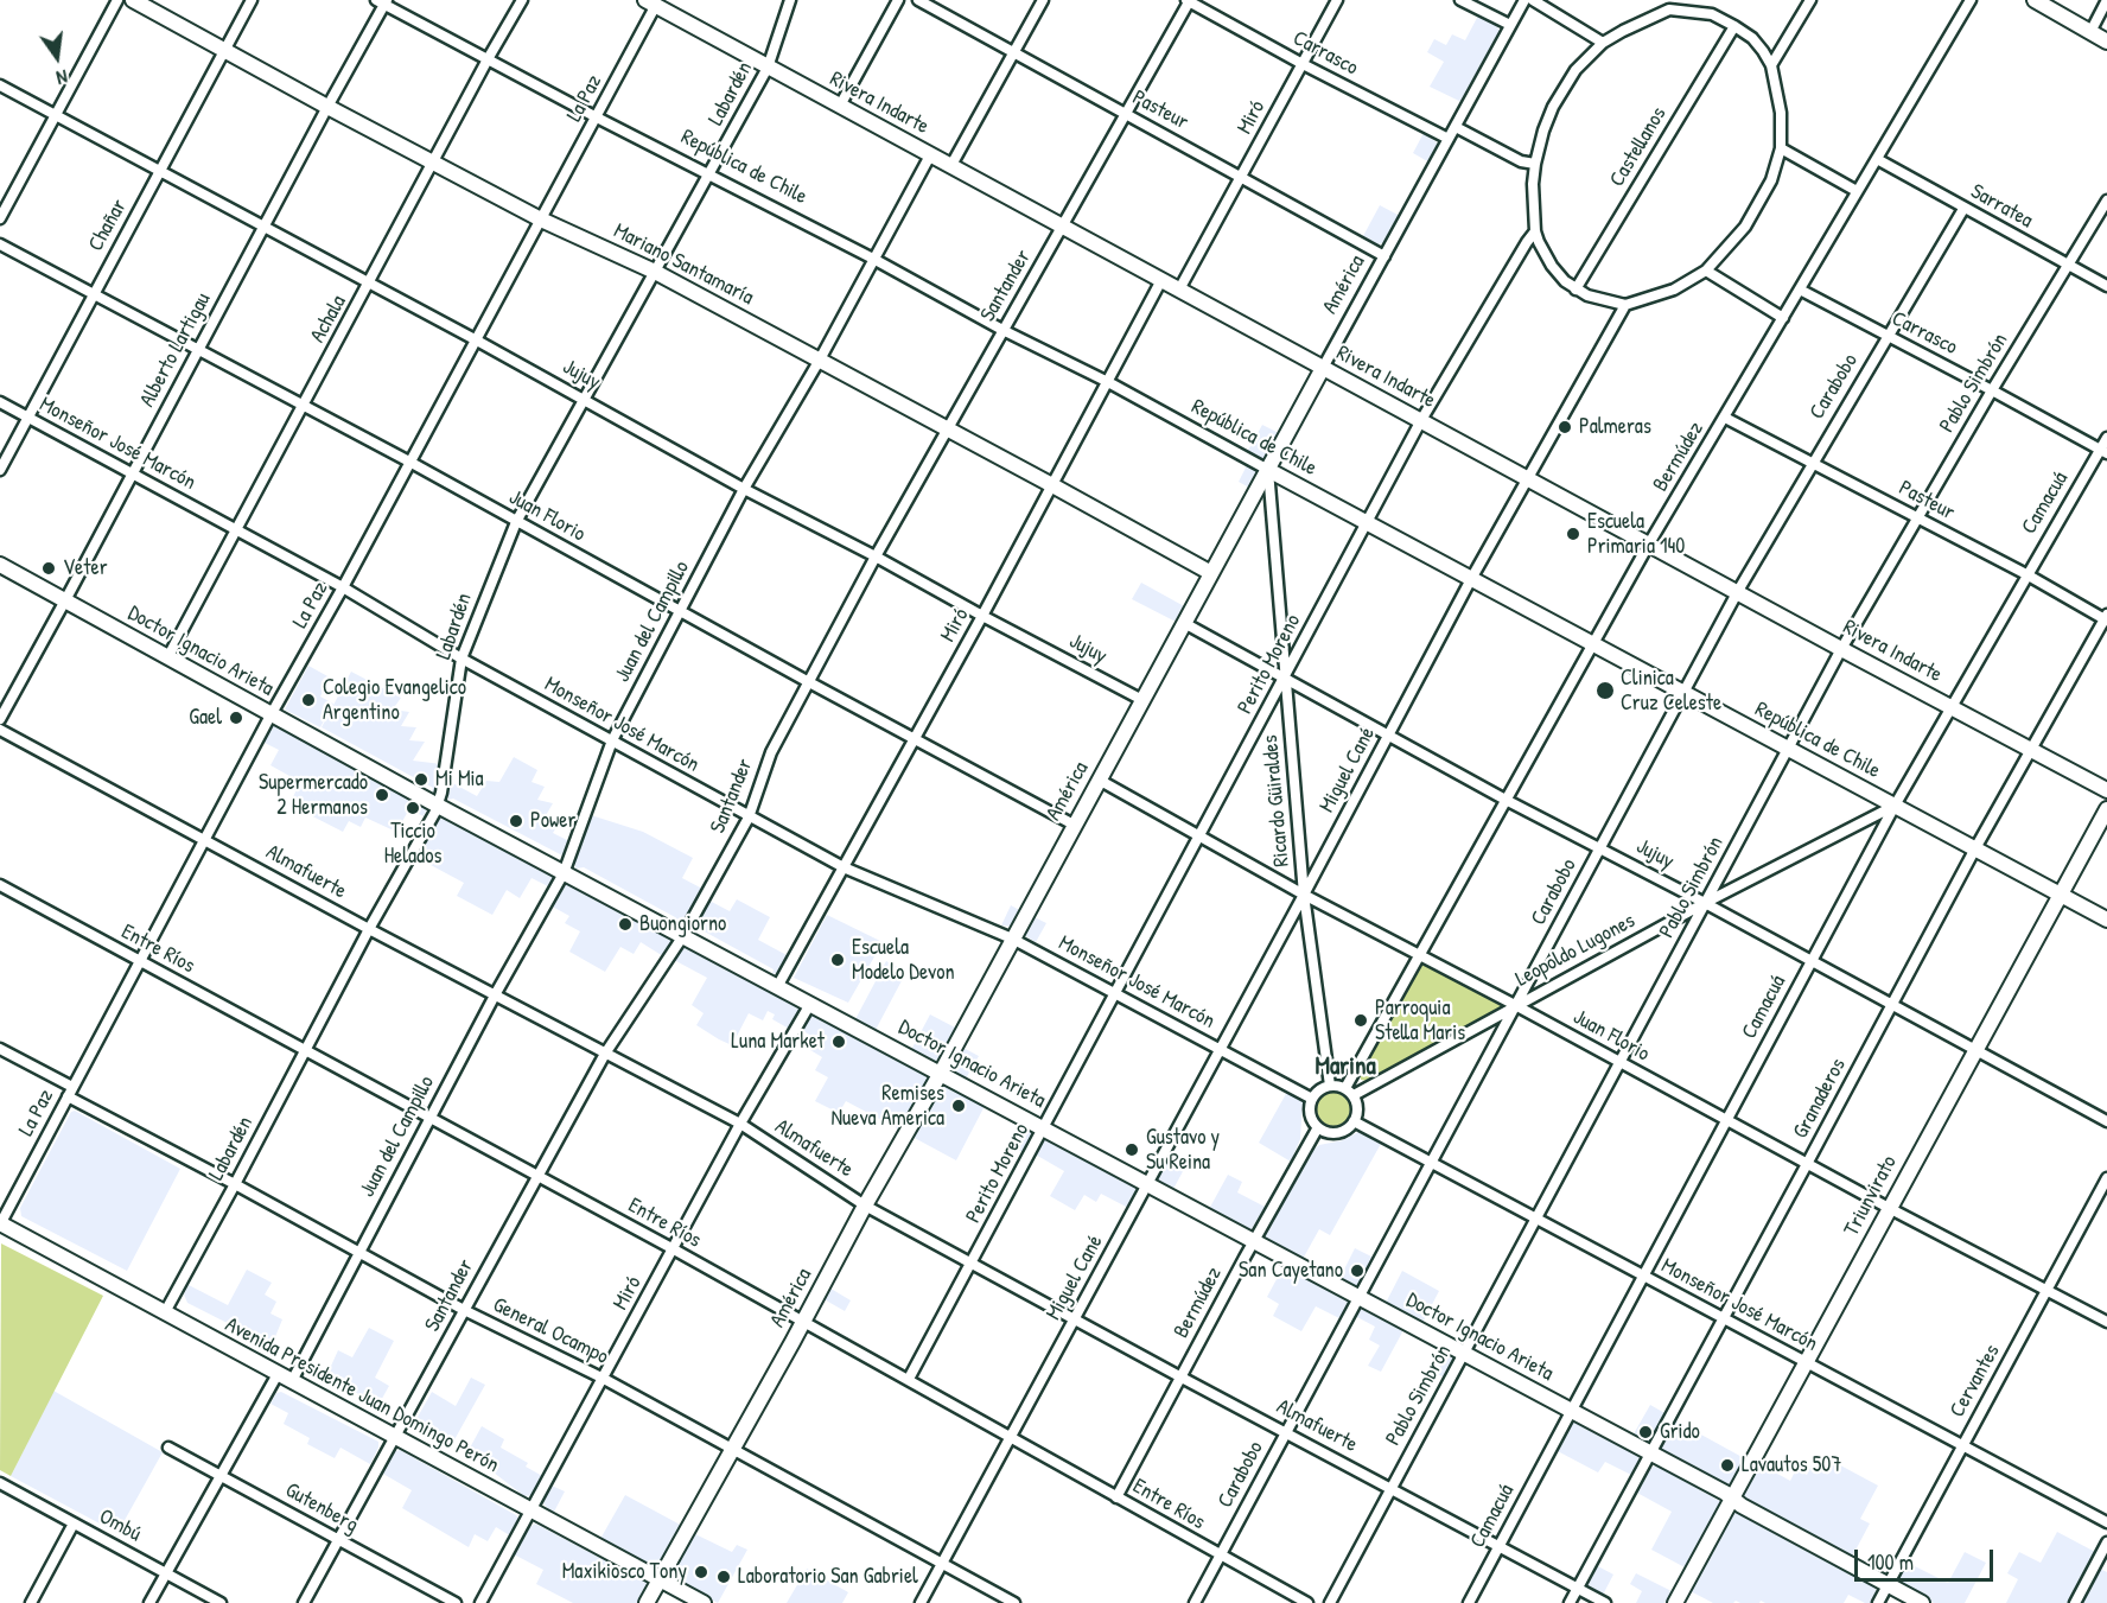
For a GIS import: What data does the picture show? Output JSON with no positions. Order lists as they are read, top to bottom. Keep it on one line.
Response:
{"streets":{"street":["Carrasco","Labardén","La Paz","Rivera Indarte","Pasteur","Miró","Castellanos","República de Chile","Sarratea","Chañar","Mariano Santamaría","América","Santander","Achala","Alberto Lartigau","Jujuy","Pablo Simbrón","Carabobo","Monseñor José Marcón","Bermúdez","Camacuá","Juan Florio","Juan del Campillo","Doctor Ignacio Arieta","Perito Moreno","Miguel Cané","Ricardo Güiraldes","Almafuerte","Entre Ríos","Leopoldo Lugones","Granaderos","Triunvirato","General Ocampo","Cervantes","Avenida Presidente Juan Domingo Perón","Gutenberg","Ombú"]},"crossings":[["Carrasco","Miró"],["Carrasco","América"],["Carrasco","Santander"],["Carrasco","Pablo Simbrón"],["Carrasco","Carabobo"],["Carrasco","Bermúdez"],["Carrasco","Camacuá"],["Labardén","Rivera Indarte"],["Labardén","República de Chile"],["Labardén","Mariano Santamaría"],["Labardén","Jujuy"],["Labardén","Monseñor José Marcón"],["Labardén","Juan Florio"],["Labardén","Doctor Ignacio Arieta"],["Labardén","Almafuerte"],["Labardén","Entre Ríos"],["Labardén","General Ocampo"],["Labardén","Avenida Presidente Juan Domingo Perón"],["La Paz","Rivera Indarte"],["La Paz","República de Chile"],["La Paz","Mariano Santamaría"],["La Paz","Jujuy"],["La Paz","Monseñor José Marcón"],["La Paz","Juan Florio"],["La Paz","Doctor Ignacio Arieta"],["La Paz","Almafuerte"],["La Paz","Entre Ríos"],["La Paz","General Ocampo"],["La Paz","Avenida Presidente Juan Domingo Perón"],["Rivera Indarte","Miró"],["Rivera Indarte","América"],["Rivera Indarte","Santander"],["Rivera Indarte","Pablo Simbrón"],["Rivera Indarte","Carabobo"],["Rivera Indarte","Bermúdez"],["Rivera Indarte","Camacuá"],["Rivera Indarte","Juan del Campillo"],["Rivera Indarte","Perito Moreno"],["Rivera Indarte","Miguel Cané"],["Rivera Indarte","Granaderos"],["Pasteur","Miró"],["Pasteur","América"],["Pasteur","Santander"],["Pasteur","Pablo Simbrón"],["Pasteur","Carabobo"],["Pasteur","Bermúdez"],["Pasteur","Camacuá"],["Pasteur","Granaderos"],["Miró","República de Chile"],["Miró","Mariano Santamaría"],["Miró","Jujuy"],["Miró","Monseñor José Marcón"],["Miró","Juan Florio"],["Miró","Doctor Ignacio Arieta"],["Miró","Almafuerte"],["Miró","Entre Ríos"],["Miró","General Ocampo"],["Miró","Avenida Presidente Juan Domingo Perón"],["República de Chile","América"],["República de Chile","Santander"],["República de Chile","Achala"],["República de Chile","Alberto Lartigau"],["República de Chile","Pablo Simbrón"],["República de Chile","Carabobo"],["República de Chile","Bermúdez"],["República de Chile","Camacuá"],["República de Chile","Juan del Campillo"],["República de Chile","Perito Moreno"],["República de Chile","Miguel Cané"],["República de Chile","Ricardo Güiraldes"],["República de Chile","Leopoldo Lugones"],["República de Chile","Granaderos"],["República de Chile","Triunvirato"],["Sarratea","Pablo Simbrón"],["Sarratea","Carabobo"],["Sarratea","Bermúdez"],["Chañar","Mariano Santamaría"],["Chañar","Jujuy"],["Chañar","Monseñor José Marcón"],["Chañar","Juan Florio"],["Mariano Santamaría","América"],["Mariano Santamaría","Santander"],["Mariano Santamaría","Achala"],["Mariano Santamaría","Alberto Lartigau"],["Mariano Santamaría","Juan del Campillo"],["América","Jujuy"],["América","Monseñor José Marcón"],["América","Juan Florio"],["América","Doctor Ignacio Arieta"],["América","Ricardo Güiraldes"],["América","Almafuerte"],["América","Entre Ríos"],["América","General Ocampo"],["América","Avenida Presidente Juan Domingo Perón"],["Santander","Jujuy"],["Santander","Monseñor José Marcón"],["Santander","Juan Florio"],["Santander","Doctor Ignacio Arieta"],["Santander","Almafuerte"],["Santander","Entre Ríos"],["Santander","General Ocampo"],["Santander","Avenida Presidente Juan Domingo Perón"],["Santander","Gutenberg"],["Achala","Jujuy"],["Achala","Monseñor José Marcón"],["Achala","Juan Florio"],["Achala","Doctor Ignacio Arieta"],["Alberto Lartigau","Jujuy"],["Alberto Lartigau","Monseñor José Marcón"],["Alberto Lartigau","Juan Florio"],["Alberto Lartigau","Doctor Ignacio Arieta"],["Jujuy","Pablo Simbrón"],["Jujuy","Carabobo"],["Jujuy","Bermúdez"],["Jujuy","Camacuá"],["Jujuy","Juan del Campillo"],["Jujuy","Perito Moreno"],["Jujuy","Miguel Cané"],["Jujuy","Ricardo Güiraldes"],["Jujuy","Leopoldo Lugones"],["Jujuy","Granaderos"],["Jujuy","Triunvirato"],["Pablo Simbrón","Monseñor José Marcón"],["Pablo Simbrón","Juan Florio"],["Pablo Simbrón","Doctor Ignacio Arieta"],["Pablo Simbrón","Almafuerte"],["Pablo Simbrón","Leopoldo Lugones"],["Carabobo","Monseñor José Marcón"],["Carabobo","Juan Florio"],["Carabobo","Doctor Ignacio Arieta"],["Carabobo","Almafuerte"],["Carabobo","Entre Ríos"],["Carabobo","Leopoldo Lugones"],["Monseñor José Marcón","Bermúdez"],["Monseñor José Marcón","Camacuá"],["Monseñor José Marcón","Juan del Campillo"],["Monseñor José Marcón","Perito Moreno"],["Monseñor José Marcón","Miguel Cané"],["Monseñor José Marcón","Ricardo Güiraldes"],["Monseñor José Marcón","Leopoldo Lugones"],["Monseñor José Marcón","Granaderos"],["Monseñor José Marcón","Triunvirato"],["Monseñor José Marcón","Cervantes"],["Bermúdez","Juan Florio"],["Bermúdez","Doctor Ignacio Arieta"],["Bermúdez","Ricardo Güiraldes"],["Bermúdez","Almafuerte"],["Bermúdez","Entre Ríos"],["Bermúdez","Leopoldo Lugones"],["Camacuá","Juan Florio"],["Camacuá","Doctor Ignacio Arieta"],["Camacuá","Almafuerte"],["Camacuá","Leopoldo Lugones"],["Juan Florio","Juan del Campillo"],["Juan Florio","Perito Moreno"],["Juan Florio","Miguel Cané"],["Juan Florio","Ricardo Güiraldes"],["Juan Florio","Leopoldo Lugones"],["Juan Florio","Granaderos"],["Juan Florio","Triunvirato"],["Juan Florio","Cervantes"],["Juan del Campillo","Doctor Ignacio Arieta"],["Juan del Campillo","Almafuerte"],["Juan del Campillo","Entre Ríos"],["Juan del Campillo","General Ocampo"],["Juan del Campillo","Avenida Presidente Juan Domingo Perón"],["Juan del Campillo","Gutenberg"],["Juan del Campillo","Ombú"],["Doctor Ignacio Arieta","Perito Moreno"],["Doctor Ignacio Arieta","Miguel Cané"],["Doctor Ignacio Arieta","Granaderos"],["Doctor Ignacio Arieta","Triunvirato"],["Doctor Ignacio Arieta","Cervantes"],["Perito Moreno","Ricardo Güiraldes"],["Perito Moreno","Almafuerte"],["Perito Moreno","Entre Ríos"],["Miguel Cané","Ricardo Güiraldes"],["Miguel Cané","Almafuerte"],["Miguel Cané","Entre Ríos"],["Miguel Cané","General Ocampo"],["Ricardo Güiraldes","Leopoldo Lugones"],["Almafuerte","Granaderos"]],"districts":["Marina"],"places":["Palmeras","Escuela Primaria 140","Veter","Clinica Cruz Celeste","Colegio Evangelico Argentino","Gael","Mi Mia","Supermercado 2 Hermanos","Ticcio Helados","Power","Buongiorno","Escuela Modelo Devon","Parroquia Stella Maris","Luna Market","Remises Nueva America","Gustavo y Su Reina","San Cayetano","Grido","Lavautos 507","Maxikiosco Tony","Laboratorio San Gabriel"],"scale_bar":"100 m","north":"bottom"}
